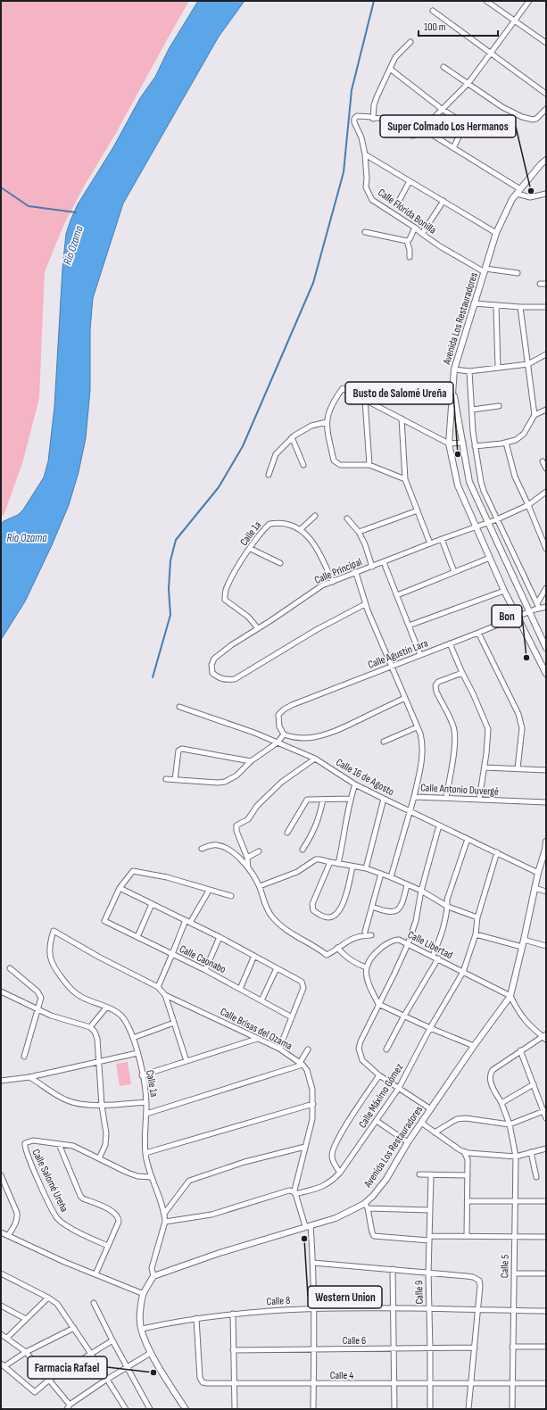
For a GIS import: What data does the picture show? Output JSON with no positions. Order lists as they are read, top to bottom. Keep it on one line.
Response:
{"streets":{"street":["Calle Flórida Bonilla","Avenida Los Restauradores","Calle 1a","Calle Principal","Calle Agustín Lara","Calle 16 de Agosto","Calle Antonio Duvergé","Calle Libertad","Calle Caonabo","Calle Brisas del Ozama","Calle Máximo Gómez","Calle Salomé Ureña","Calle 5","Calle 9","Calle 8","Calle 6","Calle 4"]},"crossings":[["Calle Flórida Bonilla","Avenida Los Restauradores"],["Avenida Los Restauradores","Calle 1a"],["Avenida Los Restauradores","Calle Principal"],["Avenida Los Restauradores","Calle Agustín Lara"],["Avenida Los Restauradores","Calle 16 de Agosto"],["Avenida Los Restauradores","Calle Libertad"],["Avenida Los Restauradores","Calle Brisas del Ozama"],["Calle 1a","Calle Principal"],["Calle 1a","Calle Brisas del Ozama"],["Calle 1a","Calle Máximo Gómez"],["Calle 1a","Calle Salomé Ureña"],["Calle 16 de Agosto","Calle Antonio Duvergé"],["Calle 16 de Agosto","Calle Máximo Gómez"],["Calle Libertad","Calle Máximo Gómez"],["Calle Brisas del Ozama","Calle Máximo Gómez"],["Calle Brisas del Ozama","Calle 8"],["Calle Brisas del Ozama","Calle 6"],["Calle Brisas del Ozama","Calle 4"],["Calle 5","Calle 8"],["Calle 5","Calle 4"],["Calle 9","Calle 8"],["Calle 9","Calle 6"],["Calle 9","Calle 4"],["Calle 8","Calle 4"]],"water":["Río Ozama"],"places":["Super Colmado Los Hermanos","Busto de Salomé Ureña","Bon","Western Union","Farmacia Rafael"],"scale_bar":"100 m"}
